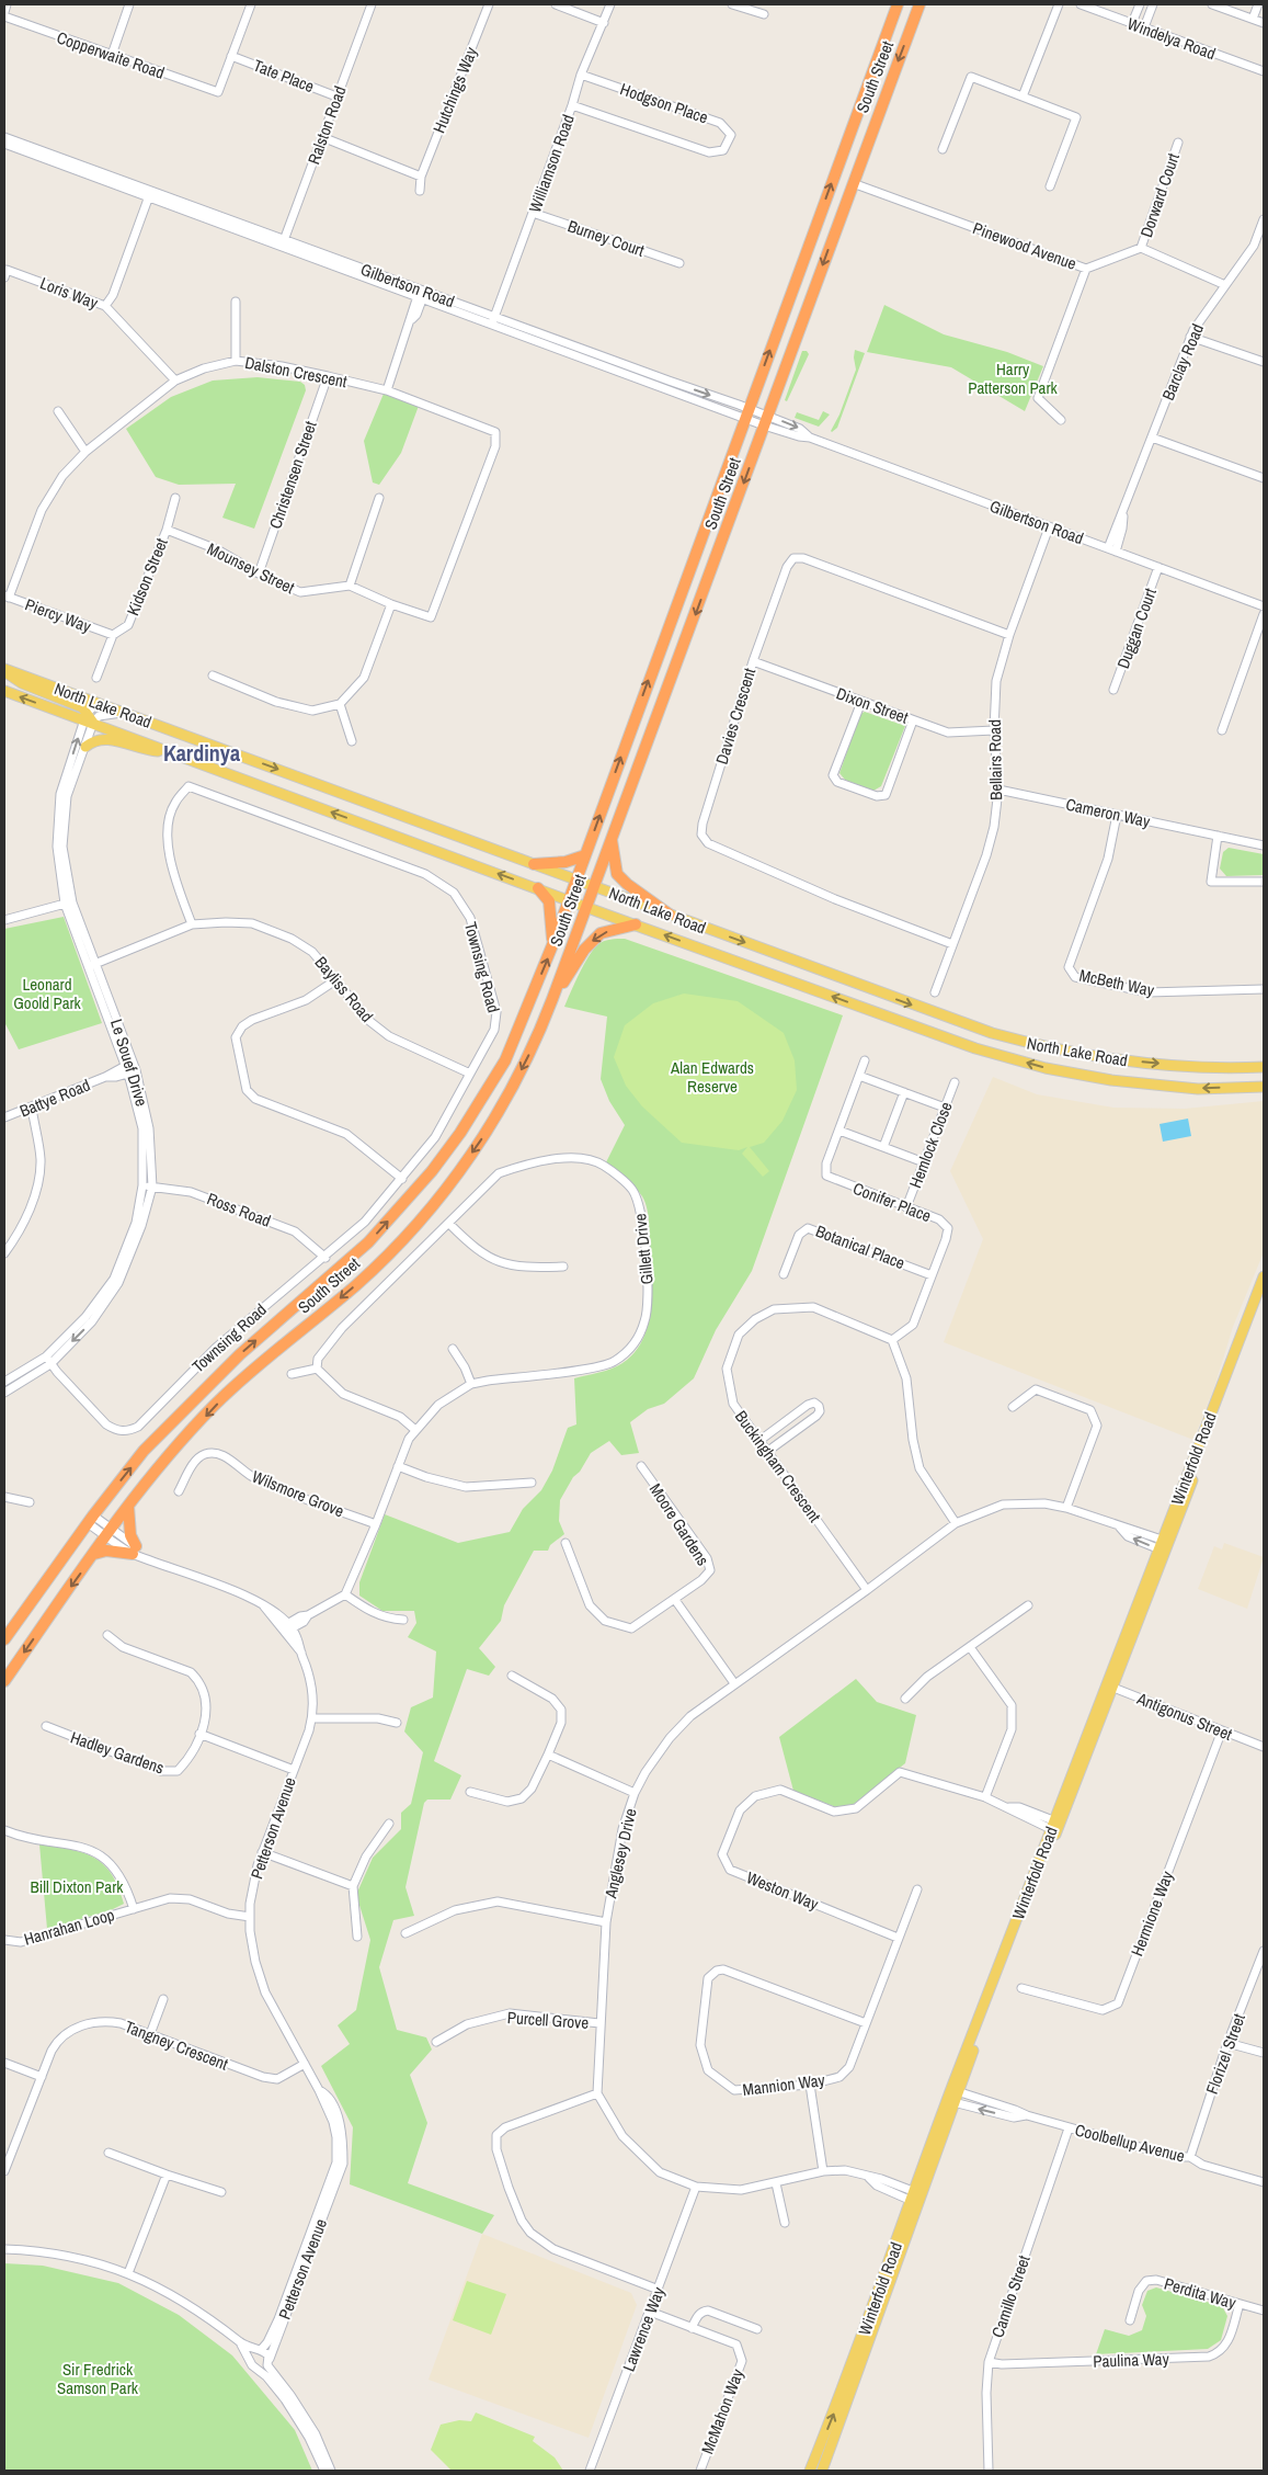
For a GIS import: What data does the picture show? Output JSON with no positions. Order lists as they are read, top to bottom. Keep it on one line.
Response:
{"streets":{"highway":["South Street"],"main road":["North Lake Road","Winterfold Road"],"street":["Windelya Road","Copperwaite Road","Tate Place","Hutchings Way","Hodgson Place","Ralston Road","Williamson Road","Dorward Court","Burney Court","Pinewood Avenue","Gilbertson Road","Loris Way","Barclay Road","Dalston Crescent","Christensen Street","Mounsey Street","Kidson Street","Piercy Way","Duggan Court","Dixon Street","Davies Crescent","Bellairs Road","Cameron Way","Townsing Road","McBeth Way","Bayliss Road","Le Souef Drive","Battye Road","Hemlock Close","Conifer Place","Ross Road","Botanical Place","Gillett Drive","Buckingham Crescent","Wilsmore Grove","Moore Gardens","Antigonus Street","Hadley Gardens","Petterson Avenue","Anglesey Drive","Weston Way","Hermione Way","Hanrahan Loop","Purcell Grove","Tangney Crescent","Florizel Street","Mannion Way","Coolbellup Avenue","Perdita Way","Camillo Street","Lawrence Way","Paulina Way","McMahon Way"]},"crossings":[["Copperwaite Road","Tate Place"],["Tate Place","Ralston Road"],["South Street","Pinewood Avenue"],["South Street","Gilbertson Road"],["South Street","North Lake Road"],["South Street","Petterson Avenue"],["Hodgson Place","Williamson Road"],["Ralston Road","Gilbertson Road"],["Williamson Road","Burney Court"],["Williamson Road","Gilbertson Road"],["Dorward Court","Pinewood Avenue"],["Gilbertson Road","Barclay Road"],["Gilbertson Road","Duggan Court"],["Gilbertson Road","Bellairs Road"],["Loris Way","Dalston Crescent"],["Dalston Crescent","Christensen Street"],["Dalston Crescent","Piercy Way"],["Christensen Street","Mounsey Street"],["Mounsey Street","Kidson Street"],["Kidson Street","Piercy Way"],["North Lake Road","Le Souef Drive"],["Dixon Street","Davies Crescent"],["Dixon Street","Bellairs Road"],["Davies Crescent","Bellairs Road"],["Bellairs Road","Cameron Way"],["Cameron Way","McBeth Way"],["Townsing Road","Bayliss Road"],["Townsing Road","Le Souef Drive"],["Townsing Road","Ross Road"],["Bayliss Road","Le Souef Drive"],["Le Souef Drive","Battye Road"],["Le Souef Drive","Ross Road"],["Hemlock Close","Conifer Place"],["Conifer Place","Botanical Place"],["Conifer Place","Buckingham Crescent"],["Gillett Drive","Wilsmore Grove"],["Winterfold Road","Antigonus Street"],["Winterfold Road","Anglesey Drive"],["Winterfold Road","Weston Way"],["Winterfold Road","Coolbellup Avenue"],["Buckingham Crescent","Anglesey Drive"],["Antigonus Street","Hermione Way"],["Petterson Avenue","Hanrahan Loop"],["Petterson Avenue","Tangney Crescent"],["Anglesey Drive","Purcell Grove"],["Weston Way","Mannion Way"],["Florizel Street","Coolbellup Avenue"],["Coolbellup Avenue","Camillo Street"],["Perdita Way","Paulina Way"],["Camillo Street","Paulina Way"],["Lawrence Way","McMahon Way"]],"districts":["Kardinya"],"parks":["Harry Patterson Park","Leonard Goold Park","Alan Edwards Reserve","Bill Dixton Park","Sir Fredrick Samson Park"]}
